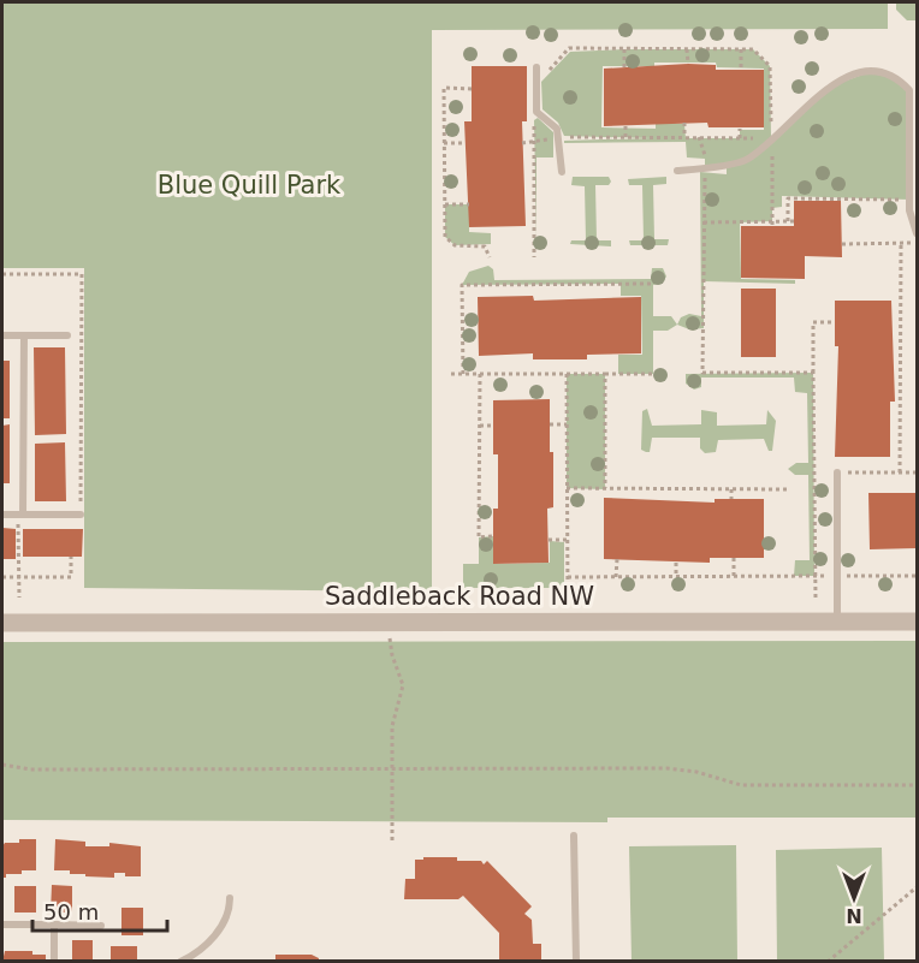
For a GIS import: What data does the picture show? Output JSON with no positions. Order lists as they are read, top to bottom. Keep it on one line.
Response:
{"streets":{"street":["Saddleback Road NW"]},"parks":["Blue Quill Park"],"scale_bar":"50 m","north":"bottom"}
